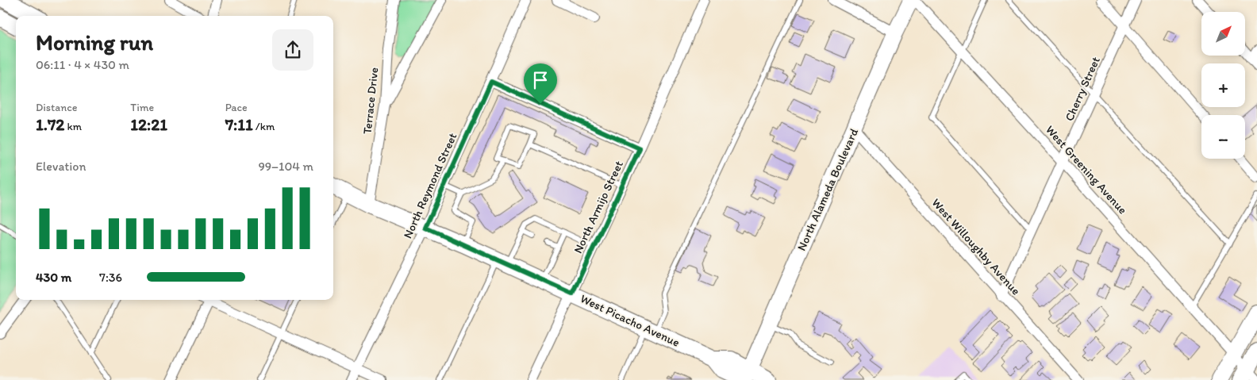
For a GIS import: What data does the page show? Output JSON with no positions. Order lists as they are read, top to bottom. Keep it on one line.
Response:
{"streets":{"main road":["West Picacho Avenue"],"street":["Cherry Street","Terrace Drive","West Greening Avenue","North Reymond Street","North Alameda Boulevard","North Armijo Street","West Willoughby Avenue"]},"crossings":[["Cherry Street","West Greening Avenue"],["Cherry Street","West Willoughby Avenue"],["Terrace Drive","West Picacho Avenue"],["North Reymond Street","West Picacho Avenue"],["North Alameda Boulevard","West Willoughby Avenue"],["North Alameda Boulevard","West Picacho Avenue"],["North Armijo Street","West Picacho Avenue"]],"north":"top right","page":{"map_buttons":["+","−"],"heading":["Morning run","06:11 · 4 × 430 m"],"stats":[["Distance","1.72 km"],["Time","12:21"],["Pace","7:11 /km"]],"chart":["Elevation","99–104 m"],"list":[{"name":"430 m","note":"7:36"}]}}
